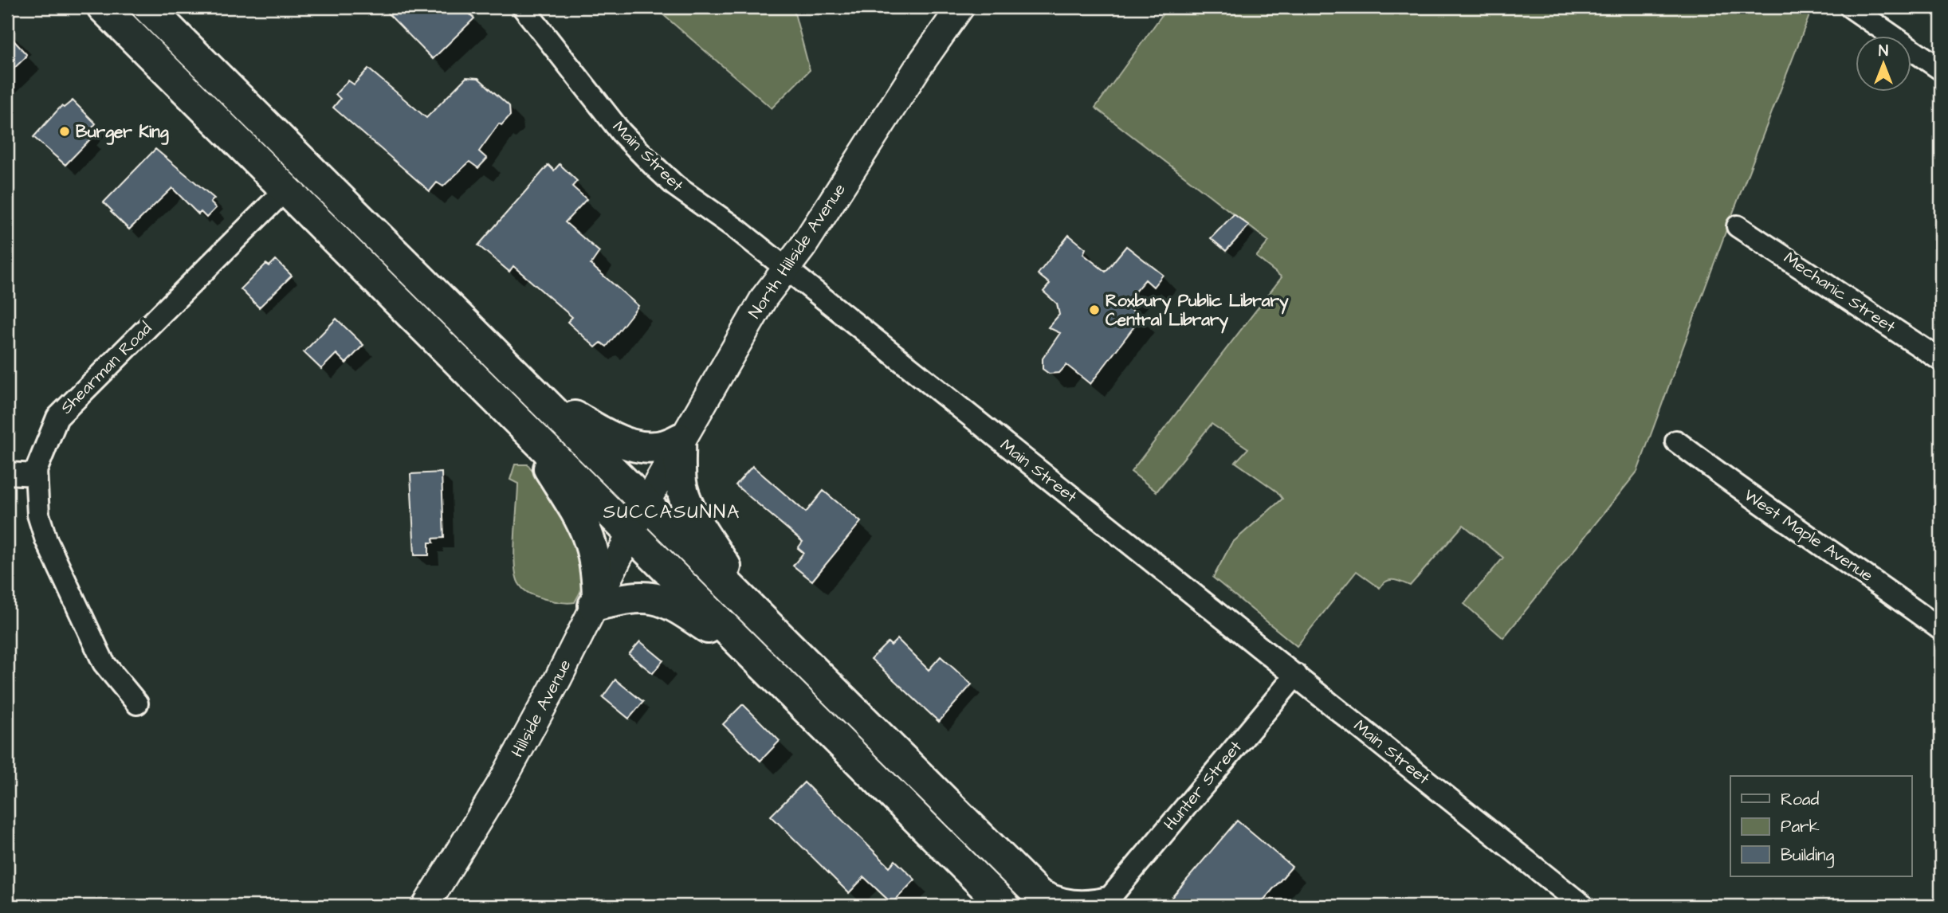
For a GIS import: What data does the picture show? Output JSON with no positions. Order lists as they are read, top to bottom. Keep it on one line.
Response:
{"streets":{"main road":["North Hillside Avenue","Hillside Avenue"],"street":["Main Street","Mechanic Street","Shearman Road","West Maple Avenue","Hunter Street"]},"crossings":[["Main Street","North Hillside Avenue"],["Main Street","Hunter Street"],["North Hillside Avenue","Hillside Avenue"]],"districts":["SUCCASUNNA"],"places":["Burger King","Roxbury Public Library Central Library"],"legend":["Road","Park","Building"],"north":"top"}
